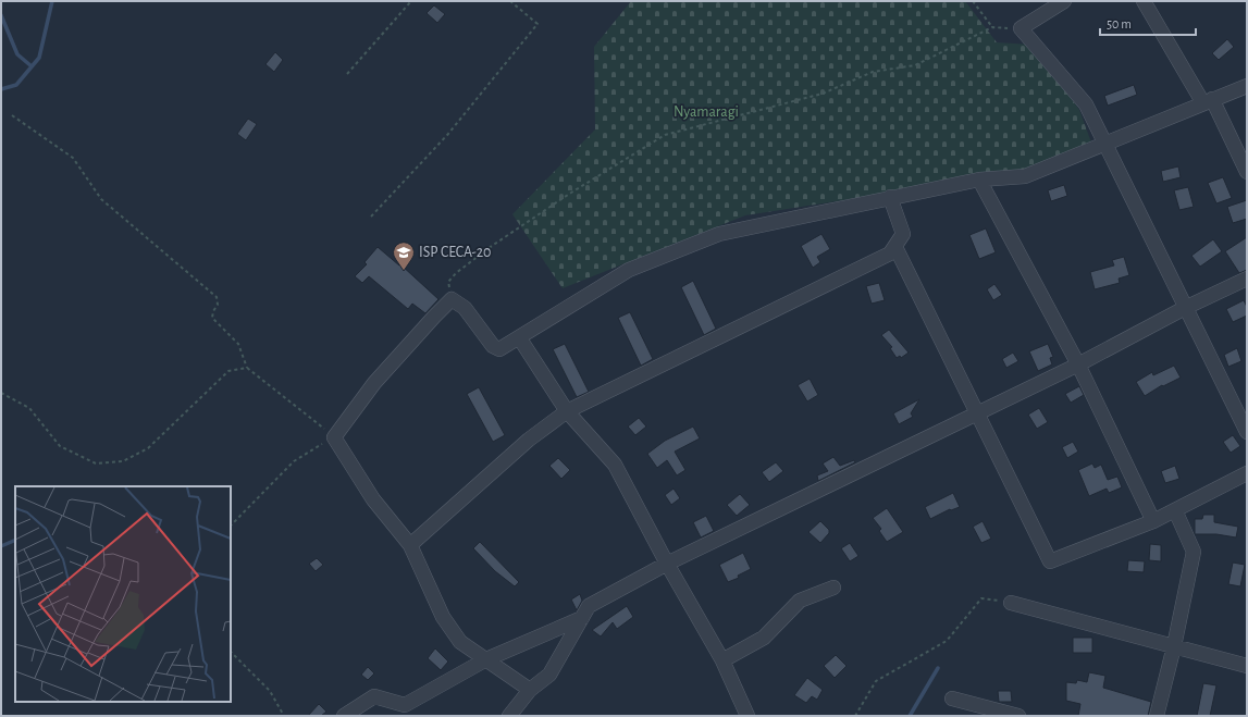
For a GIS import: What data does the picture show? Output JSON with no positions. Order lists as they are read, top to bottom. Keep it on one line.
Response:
{"parks":["Nyamaragi"],"places":{"school or university":["ISP CECA-20"]},"scale_bar":"50 m"}
